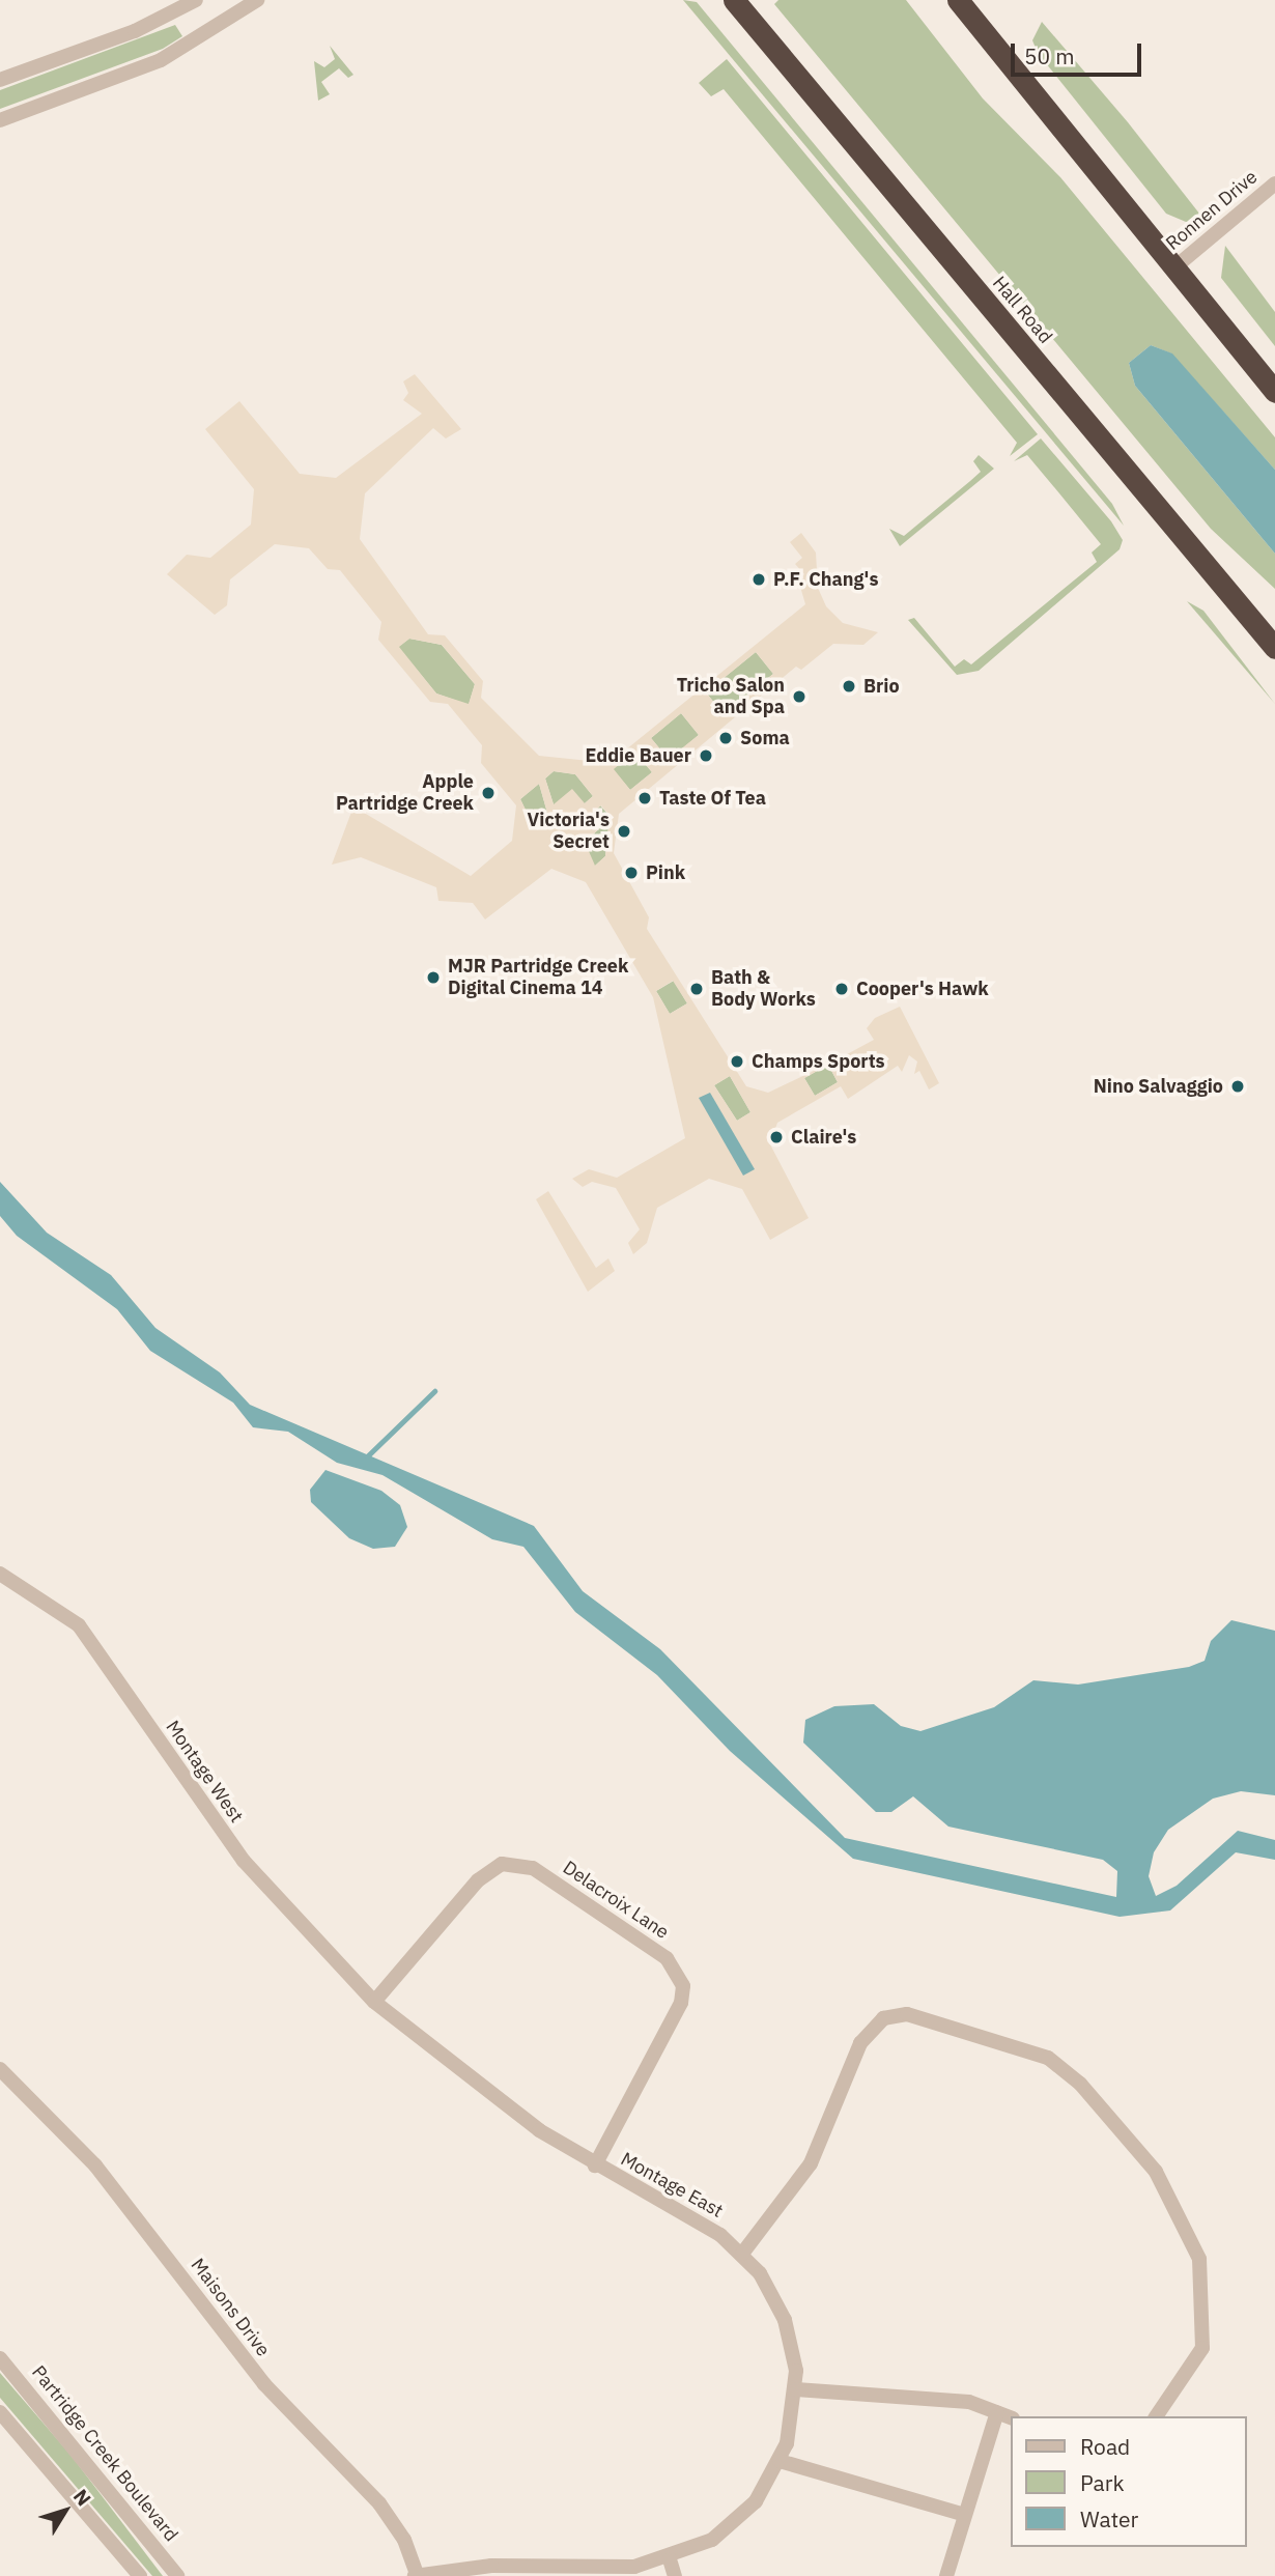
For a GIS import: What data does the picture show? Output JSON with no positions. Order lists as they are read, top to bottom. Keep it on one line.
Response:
{"streets":{"highway":["Hall Road"],"street":["Ronnen Drive","Montage West","Delacroix Lane","Montage East","Maisons Drive","Partridge Creek Boulevard"]},"crossings":[["Montage West","Delacroix Lane"],["Montage West","Montage East"],["Delacroix Lane","Montage East"],["Montage East","Maisons Drive"]],"places":["P.F. Chang's","Brio","Tricho Salon and Spa","Soma","Eddie Bauer","Apple Partridge Creek","Taste Of Tea","Victoria's Secret","Pink","MJR Partridge Creek Digital Cinema 14","Bath & Body Works","Cooper's Hawk","Champs Sports","Nino Salvaggio","Claire's"],"legend":["Road","Park","Water"],"scale_bar":"50 m","north":"top right"}
